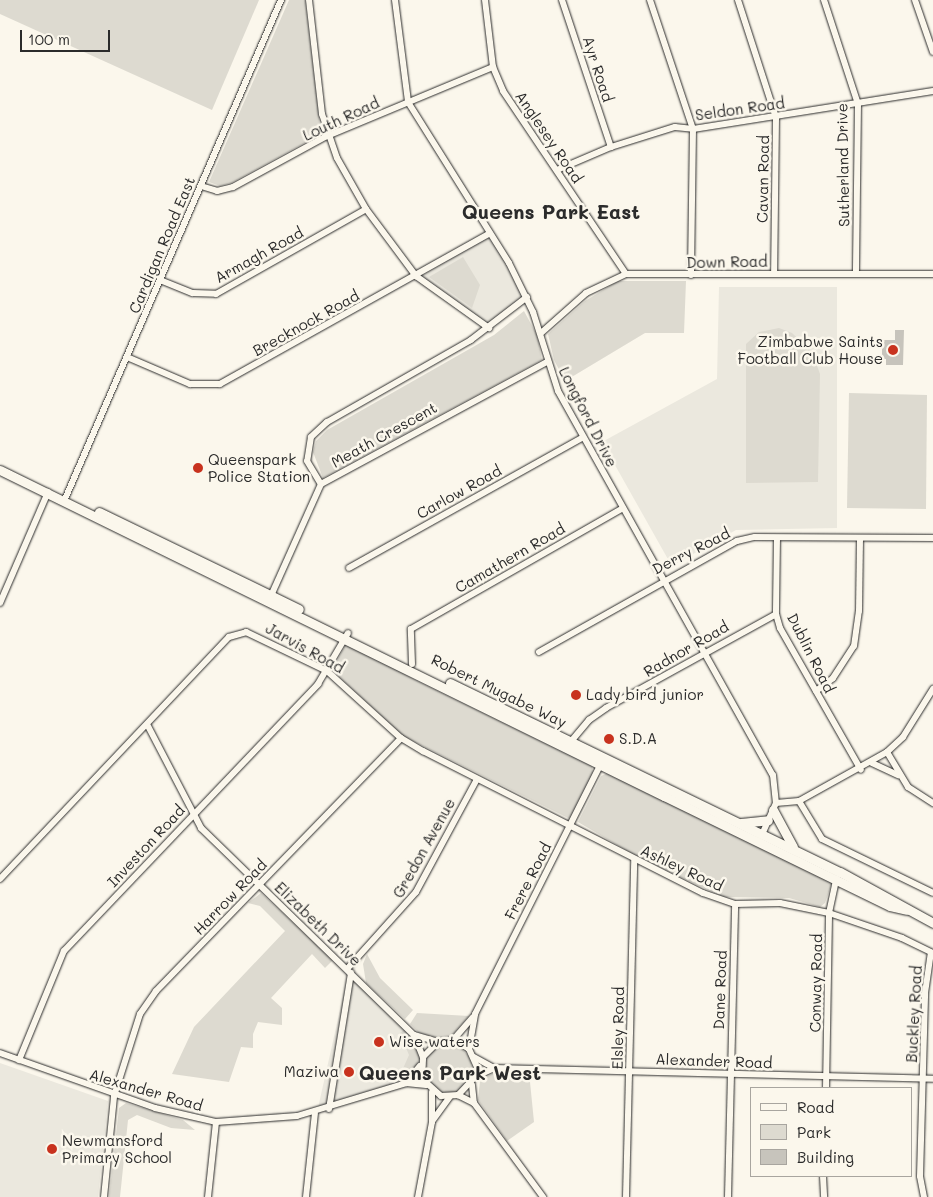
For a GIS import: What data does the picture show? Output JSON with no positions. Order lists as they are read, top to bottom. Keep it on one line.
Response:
{"streets":{"main road":["Robert Mugabe Way"],"street":["Ayr Road","Seldon Road","Louth Road","Anglesey Road","Sutherland Drive","Cavan Road","Cardigan Road East","Armagh Road","Down Road","Brecknock Road","Longford Drive","Meath Crescent","Carlow Road","Derry Road","Camathern Road","Jarvis Road","Radnor Road","Dublin Road","Investon Road","Gredon Avenue","Ashley Road","Frere Road","Harrow Road","Elizabeth Drive","Conway Road","Dane Road","Buckley Road","Elsley Road","Alexander Road"]},"crossings":[["Ayr Road","Seldon Road"],["Seldon Road","Anglesey Road"],["Seldon Road","Sutherland Drive"],["Seldon Road","Cavan Road"],["Louth Road","Anglesey Road"],["Louth Road","Cardigan Road East"],["Louth Road","Longford Drive"],["Anglesey Road","Down Road"],["Sutherland Drive","Down Road"],["Cavan Road","Down Road"],["Cardigan Road East","Armagh Road"],["Cardigan Road East","Brecknock Road"],["Cardigan Road East","Robert Mugabe Way"],["Down Road","Longford Drive"],["Brecknock Road","Longford Drive"],["Longford Drive","Meath Crescent"],["Longford Drive","Carlow Road"],["Longford Drive","Derry Road"],["Longford Drive","Camathern Road"],["Longford Drive","Radnor Road"],["Derry Road","Dublin Road"],["Camathern Road","Robert Mugabe Way"],["Jarvis Road","Investon Road"],["Jarvis Road","Gredon Avenue"],["Jarvis Road","Ashley Road"],["Jarvis Road","Frere Road"],["Jarvis Road","Harrow Road"],["Jarvis Road","Elizabeth Drive"],["Radnor Road","Dublin Road"],["Radnor Road","Robert Mugabe Way"],["Robert Mugabe Way","Investon Road"],["Robert Mugabe Way","Frere Road"],["Robert Mugabe Way","Conway Road"],["Investon Road","Elizabeth Drive"],["Investon Road","Alexander Road"],["Gredon Avenue","Elizabeth Drive"],["Ashley Road","Frere Road"],["Ashley Road","Conway Road"],["Ashley Road","Dane Road"],["Ashley Road","Buckley Road"],["Ashley Road","Elsley Road"],["Frere Road","Elizabeth Drive"],["Frere Road","Alexander Road"],["Harrow Road","Elizabeth Drive"],["Harrow Road","Alexander Road"],["Elizabeth Drive","Alexander Road"],["Conway Road","Alexander Road"],["Dane Road","Alexander Road"],["Buckley Road","Alexander Road"],["Elsley Road","Alexander Road"]],"districts":["Queens Park East","Queens Park West"],"places":["Zimbabwe Saints Football Club House","Queenspark Police Station","Lady bird junior","S.D.A","Wise waters","Maziwa","Newmansford Primary School"],"legend":["Road","Park","Building"],"scale_bar":"100 m"}
